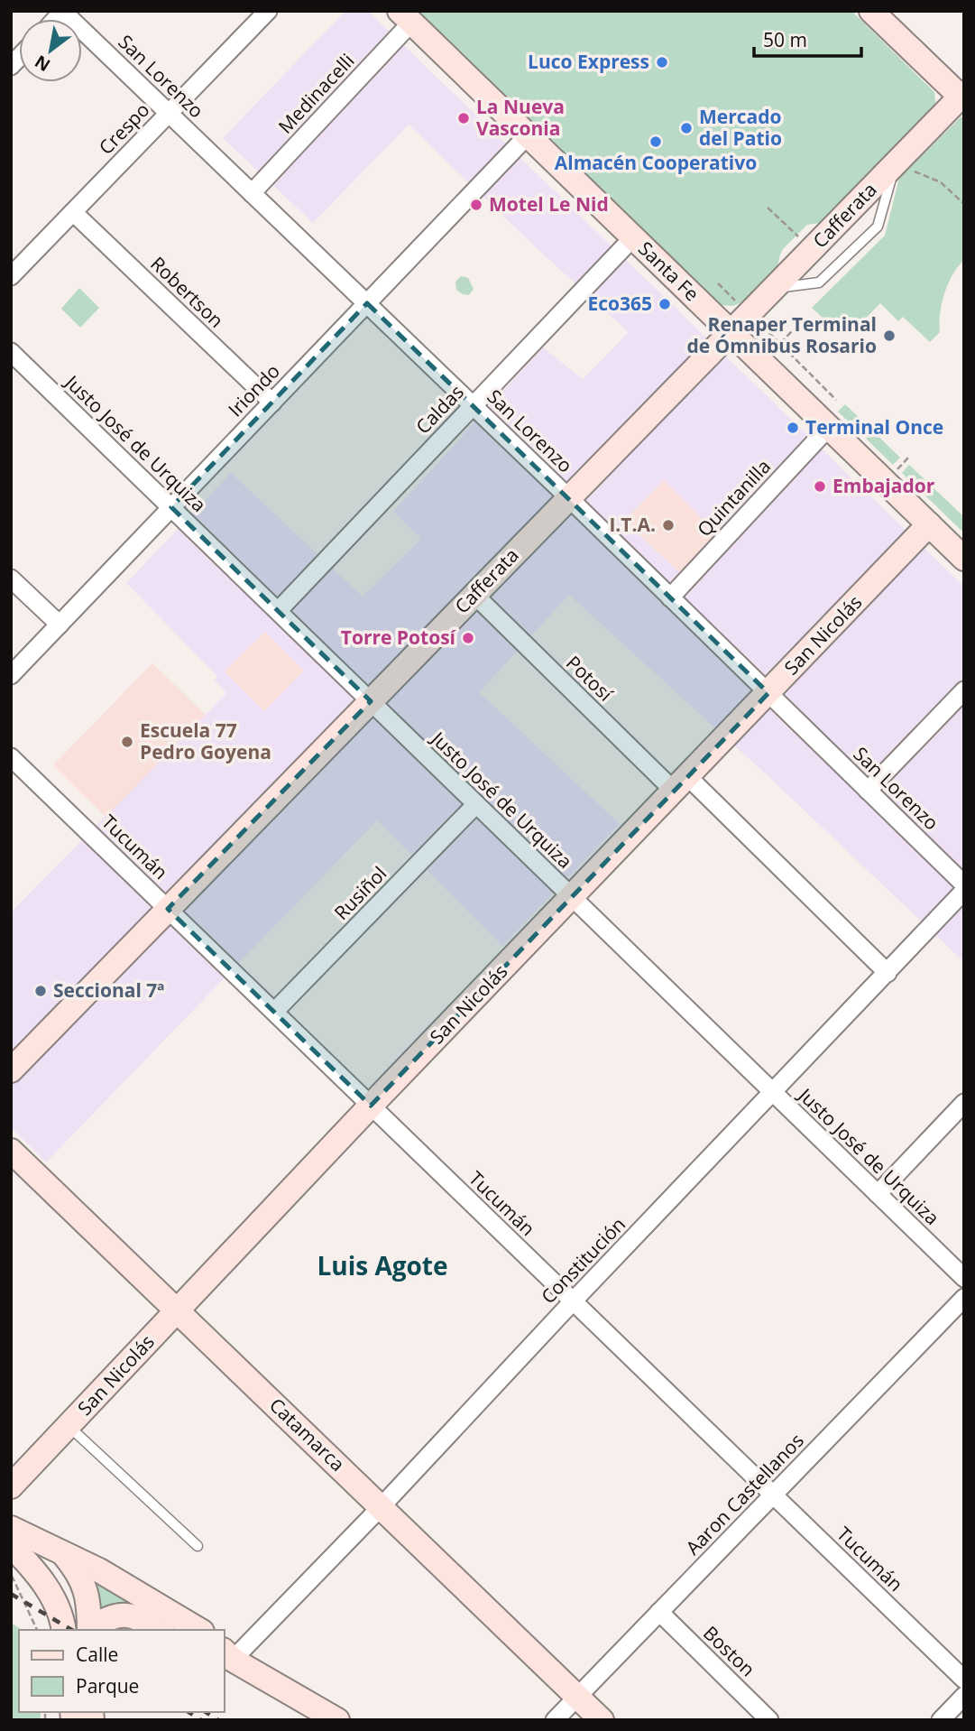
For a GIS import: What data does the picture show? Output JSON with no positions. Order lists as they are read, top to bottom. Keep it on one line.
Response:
{"streets":{"main road":["Cafferata","Santa Fe","San Nicolás","Catamarca"],"street":["San Lorenzo","Medinacelli","Crespo","Robertson","Iriondo","Caldas","Justo José de Urquiza","Quintanilla","Potosí","Tucumán","Rusiñol","Constitución","Aaron Castellanos","Boston"]},"crossings":[["San Lorenzo","Medinacelli"],["San Lorenzo","Crespo"],["San Lorenzo","Cafferata"],["San Lorenzo","Iriondo"],["San Lorenzo","Caldas"],["San Lorenzo","Quintanilla"],["San Lorenzo","San Nicolás"],["Medinacelli","Santa Fe"],["Crespo","Robertson"],["Cafferata","Santa Fe"],["Cafferata","Justo José de Urquiza"],["Cafferata","Potosí"],["Cafferata","Tucumán"],["Santa Fe","Iriondo"],["Santa Fe","Caldas"],["Santa Fe","Quintanilla"],["Santa Fe","San Nicolás"],["Robertson","Iriondo"],["Iriondo","Justo José de Urquiza"],["Caldas","Justo José de Urquiza"],["Justo José de Urquiza","San Nicolás"],["Justo José de Urquiza","Rusiñol"],["Justo José de Urquiza","Constitución"],["San Nicolás","Potosí"],["San Nicolás","Tucumán"],["San Nicolás","Catamarca"],["Potosí","Constitución"],["Tucumán","Rusiñol"],["Tucumán","Constitución"],["Tucumán","Aaron Castellanos"],["Constitución","Catamarca"],["Catamarca","Aaron Castellanos"],["Aaron Castellanos","Boston"]],"districts":["Luis Agote"],"places":["Luco Express","La Nueva Vasconia","Mercado del Patio","Almacén Cooperativo","Motel Le Nid","Eco365","Renaper Terminal de Ómnibus Rosario","Terminal Once","Embajador","I.T.A.","Torre Potosí","Escuela 77 Pedro Goyena","Seccional 7ª"],"legend":["Calle","Parque"],"scale_bar":"50 m","north":"bottom left"}
